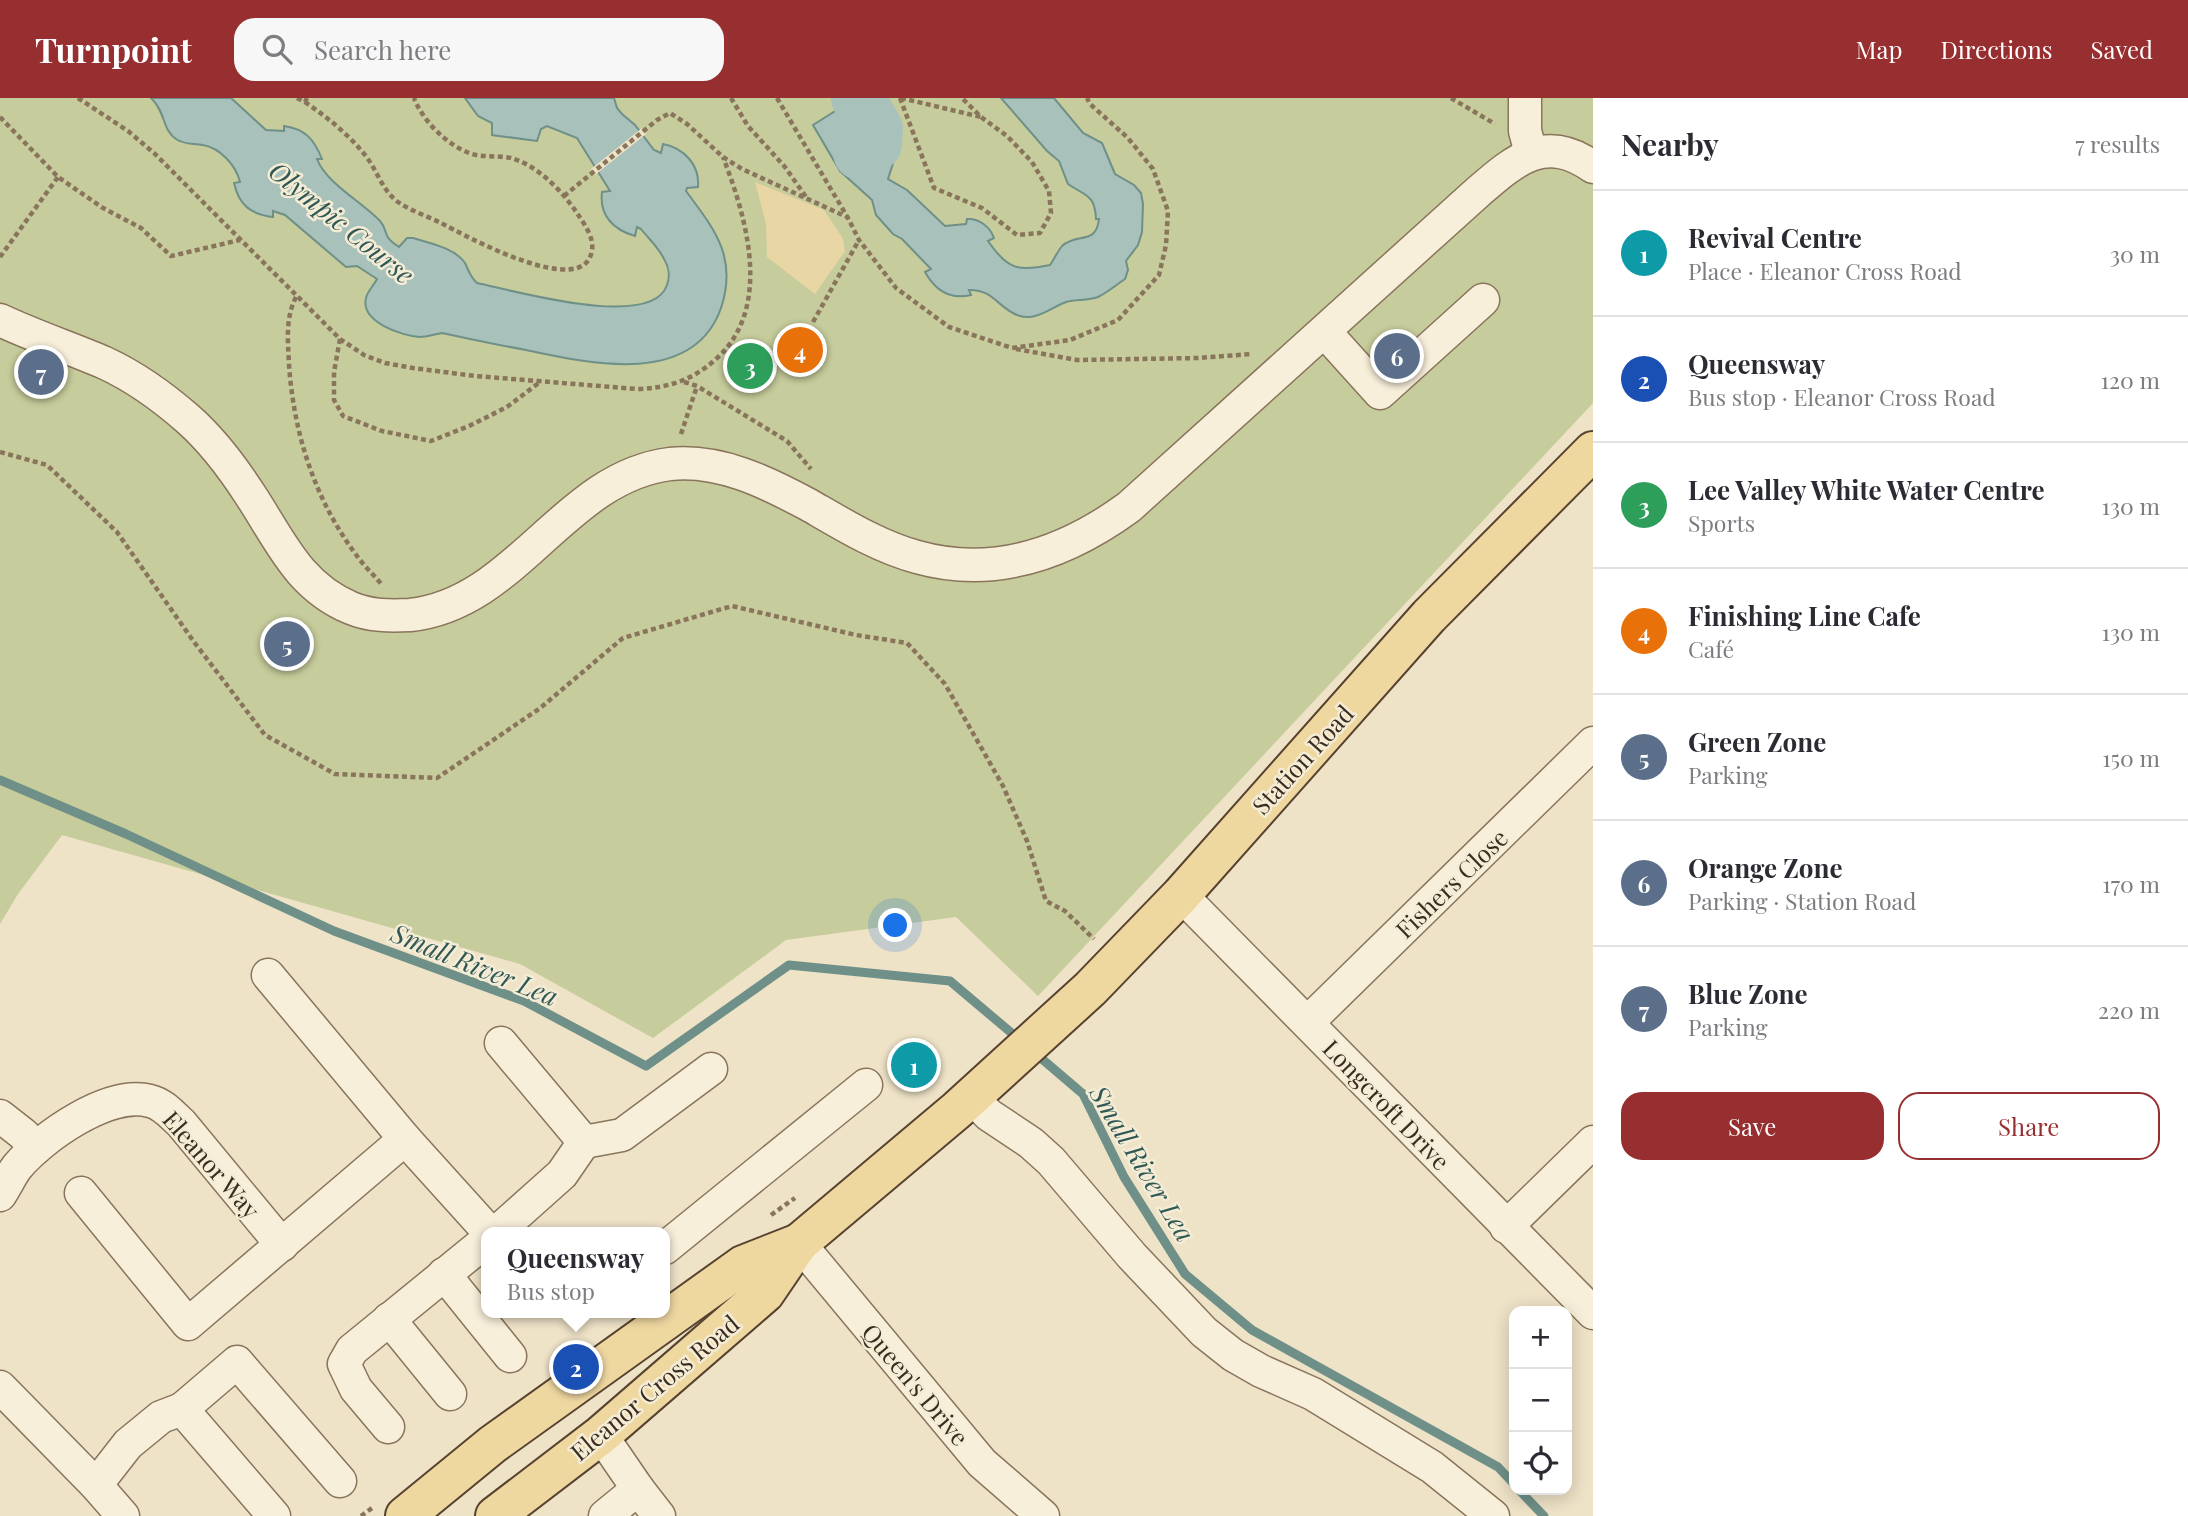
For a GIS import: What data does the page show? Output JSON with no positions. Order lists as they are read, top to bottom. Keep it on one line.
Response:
{"streets":{"main road":["Station Road","Eleanor Cross Road"],"street":["Fishers Close","Longcroft Drive","Eleanor Way","Queen's Drive"]},"crossings":[["Station Road","Longcroft Drive"],["Station Road","Eleanor Cross Road"],["Fishers Close","Longcroft Drive"],["Queen's Drive","Eleanor Cross Road"]],"water":["Olympic Course","Small River Lea"],"page":{"header":"Turnpoint","search":"Search here","nav":["Map","Directions","Saved"],"heading":["Nearby","7 results"],"list":[{"mark":"1","name":"Revival Centre","note":"Place · Eleanor Cross Road","value":"30 m"},{"mark":"2","name":"Queensway","note":"Bus stop · Eleanor Cross Road","value":"120 m"},{"mark":"3","name":"Lee Valley White Water Centre","note":"Sports","value":"130 m"},{"mark":"4","name":"Finishing Line Cafe","note":"Café","value":"130 m"},{"mark":"5","name":"Green Zone","note":"Parking","value":"150 m"},{"mark":"6","name":"Orange Zone","note":"Parking · Station Road","value":"170 m"},{"mark":"7","name":"Blue Zone","note":"Parking","value":"220 m"}],"pins":["4","6","3","7","5","1","2"],"buttons":["Save","Share"],"popup":["Queensway","Bus stop"],"map_buttons":["+","−"]}}
